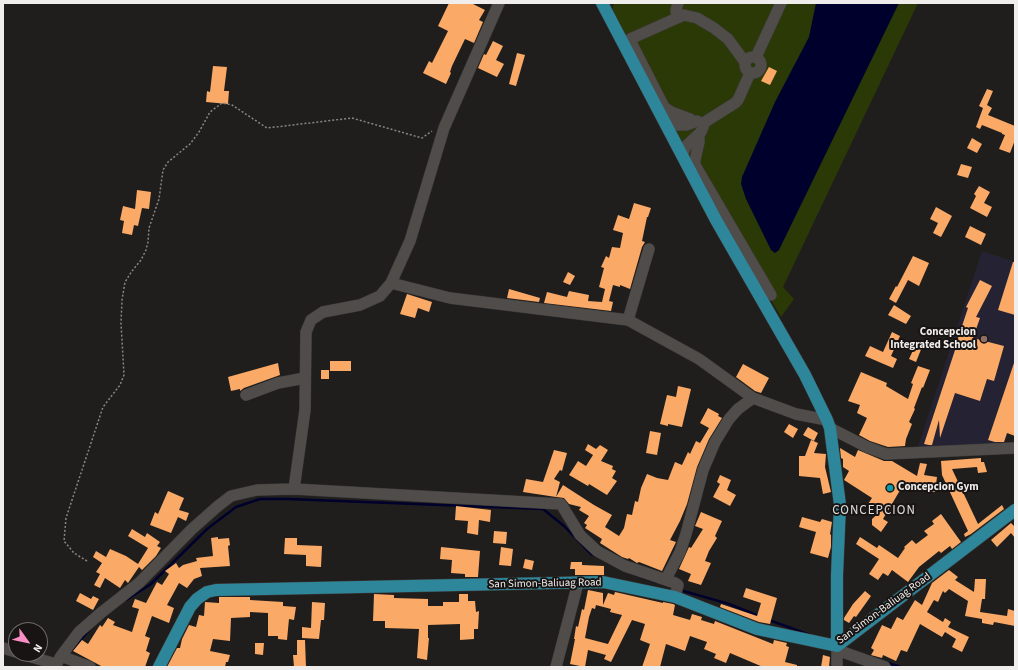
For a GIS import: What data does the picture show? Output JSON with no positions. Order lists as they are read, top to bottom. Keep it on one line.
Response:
{"streets":{"main road":["San Simon-Baliuag Road"]},"districts":["CONCEPCION"],"places":["Concepcion Integrated School","Concepcion Gym"],"north":"bottom right"}
